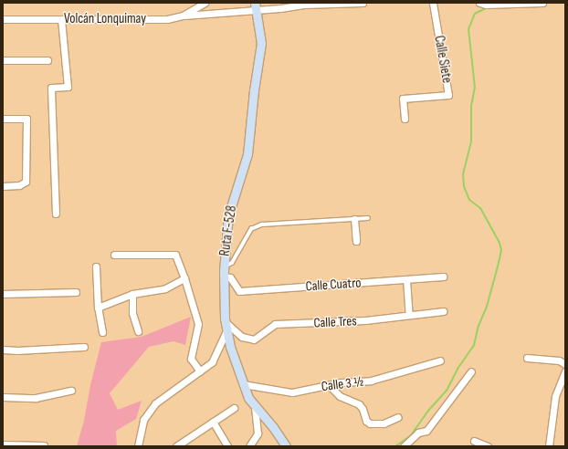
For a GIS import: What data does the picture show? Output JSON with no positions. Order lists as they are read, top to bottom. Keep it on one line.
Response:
{"streets":{"main road":["Ruta F-528"],"street":["Volcán Lonquimay","Calle Siete","Calle Cuatro","Calle Tres","Calle 3 ½"]},"crossings":[["Ruta F-528","Calle Cuatro"],["Ruta F-528","Calle Tres"],["Ruta F-528","Calle 3 ½"]]}
